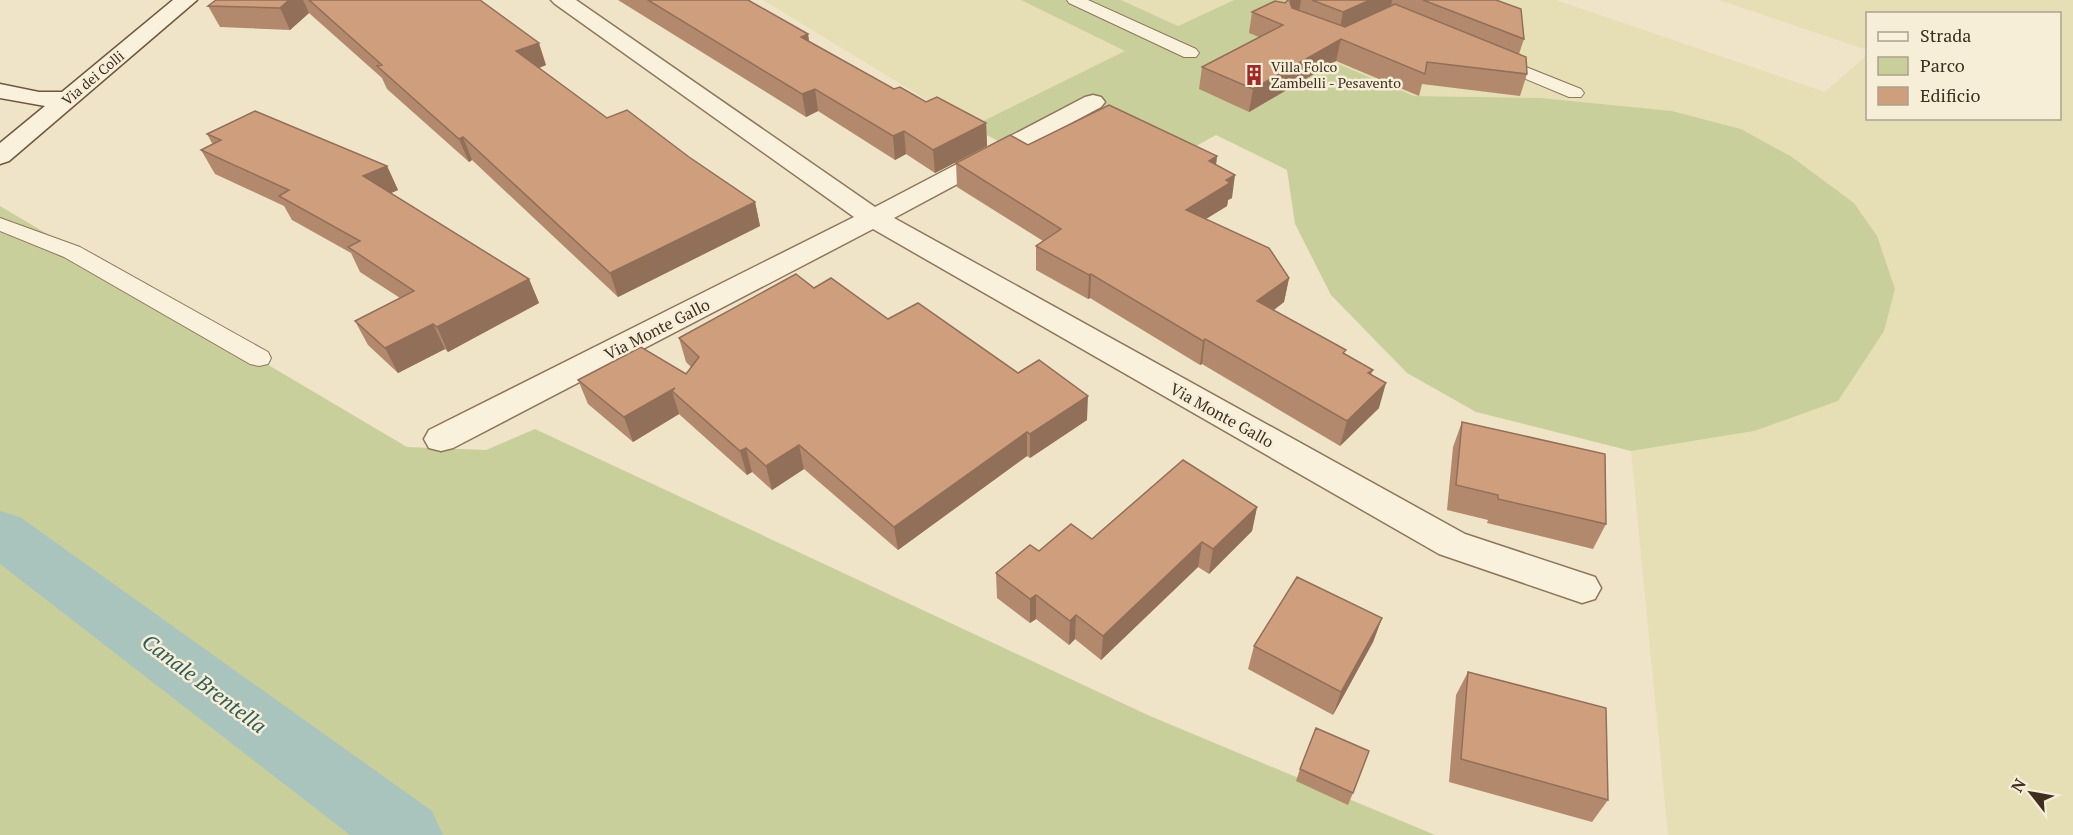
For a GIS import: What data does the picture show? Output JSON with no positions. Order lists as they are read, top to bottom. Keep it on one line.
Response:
{"streets":{"street":["Via dei Colli","Via Monte Gallo"]},"water":["Canale Brentella"],"places":{"building":["Villa Folco Zambelli - Pesavento"]},"legend":["Strada","Parco","Edificio"],"north":"top left"}
